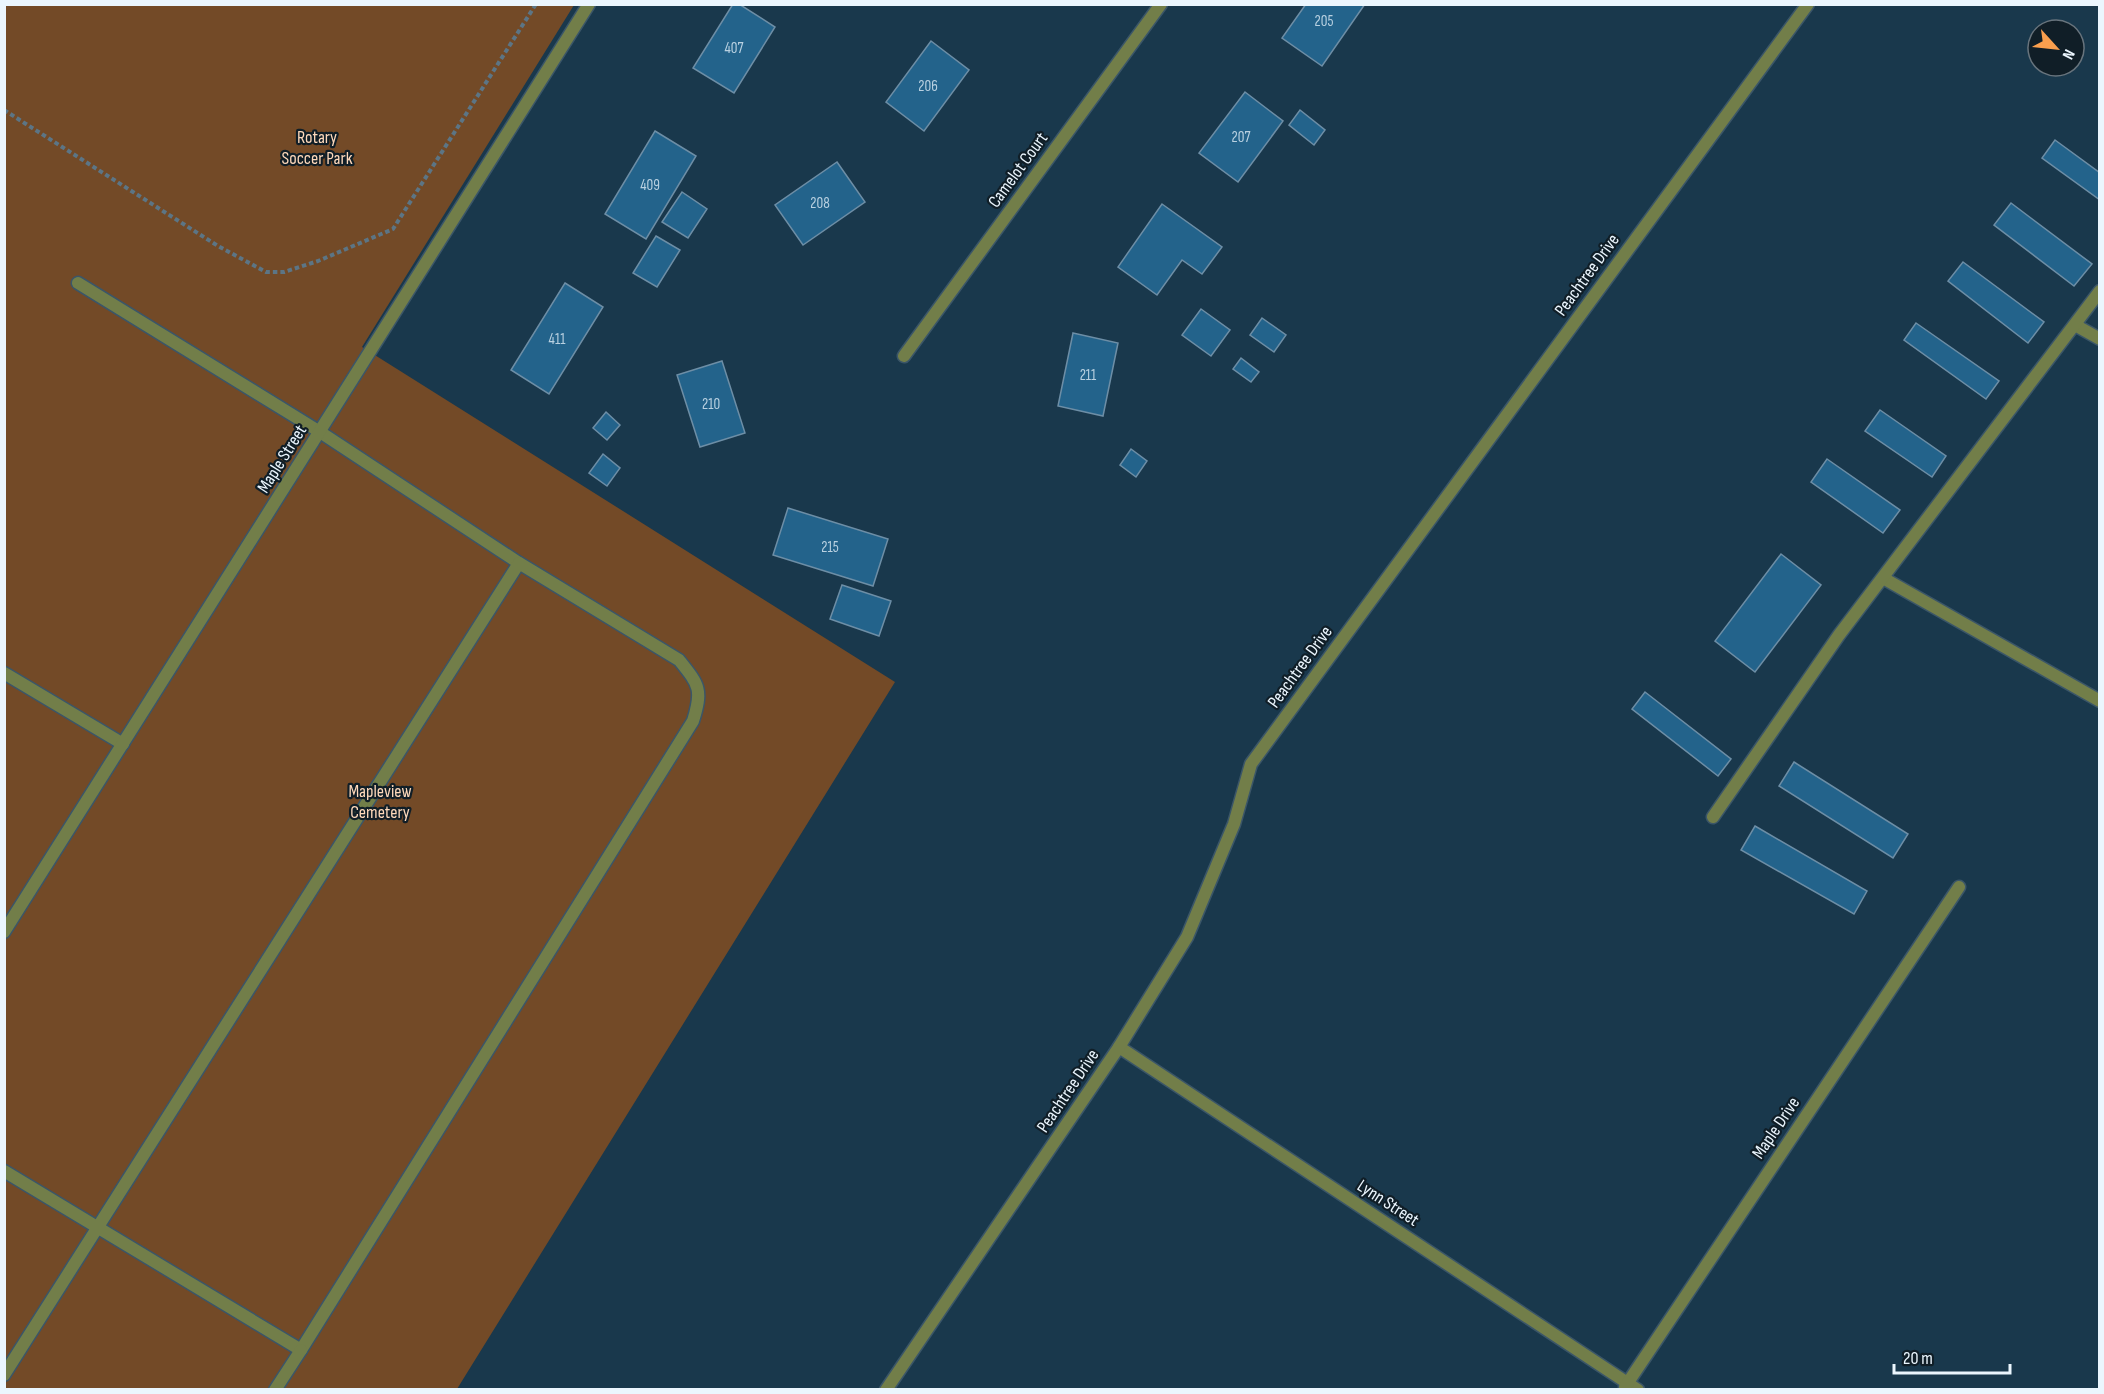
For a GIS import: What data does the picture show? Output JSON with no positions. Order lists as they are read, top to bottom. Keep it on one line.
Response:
{"streets":{"street":["Camelot Court","Peachtree Drive","Maple Street","Maple Drive","Lynn Street"]},"crossings":[["Peachtree Drive","Lynn Street"],["Maple Drive","Lynn Street"]],"parks":["Rotary Soccer Park","Mapleview Cemetery"],"house_numbers":["205","407","206","207","409","208","411","211","210","215"],"scale_bar":"20 m","north":"bottom right"}
